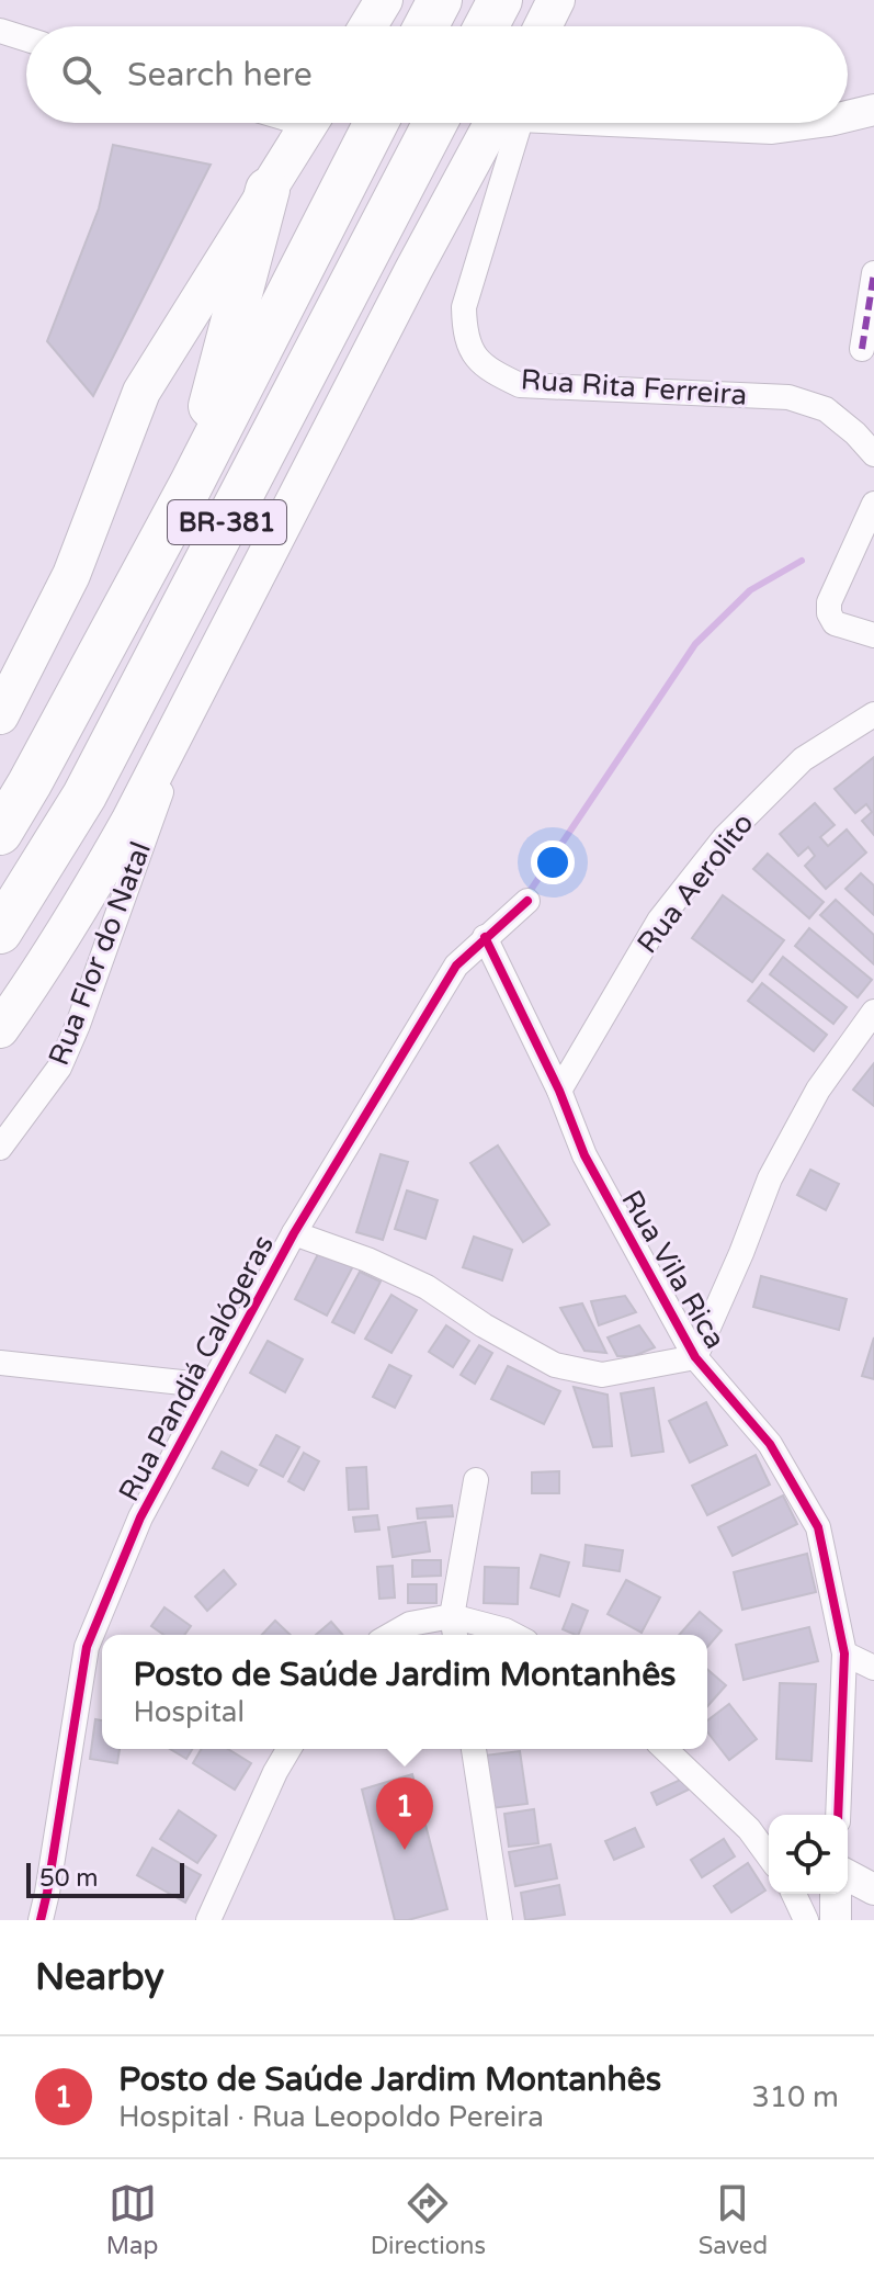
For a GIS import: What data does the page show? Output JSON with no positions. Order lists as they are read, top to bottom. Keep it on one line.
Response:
{"streets":{"highway":["BR-381"],"street":["Rua Rita Ferreira","Rua Aerolito","Rua Flor do Natal","Rua Vila Rica","Rua Pandiá Calógeras"]},"crossings":[["Rua Aerolito","Rua Vila Rica"],["Rua Vila Rica","Rua Pandiá Calógeras"]],"scale_bar":"50 m","page":{"search":"Search here","popup":["Posto de Saúde Jardim Montanhês","Hospital"],"pins":"1","scale":"50 m","heading":"Nearby","list":[{"mark":"1","name":"Posto de Saúde Jardim Montanhês","note":"Hospital · Rua Leopoldo Pereira","value":"310 m"}],"nav":["Map","Directions","Saved"]}}
